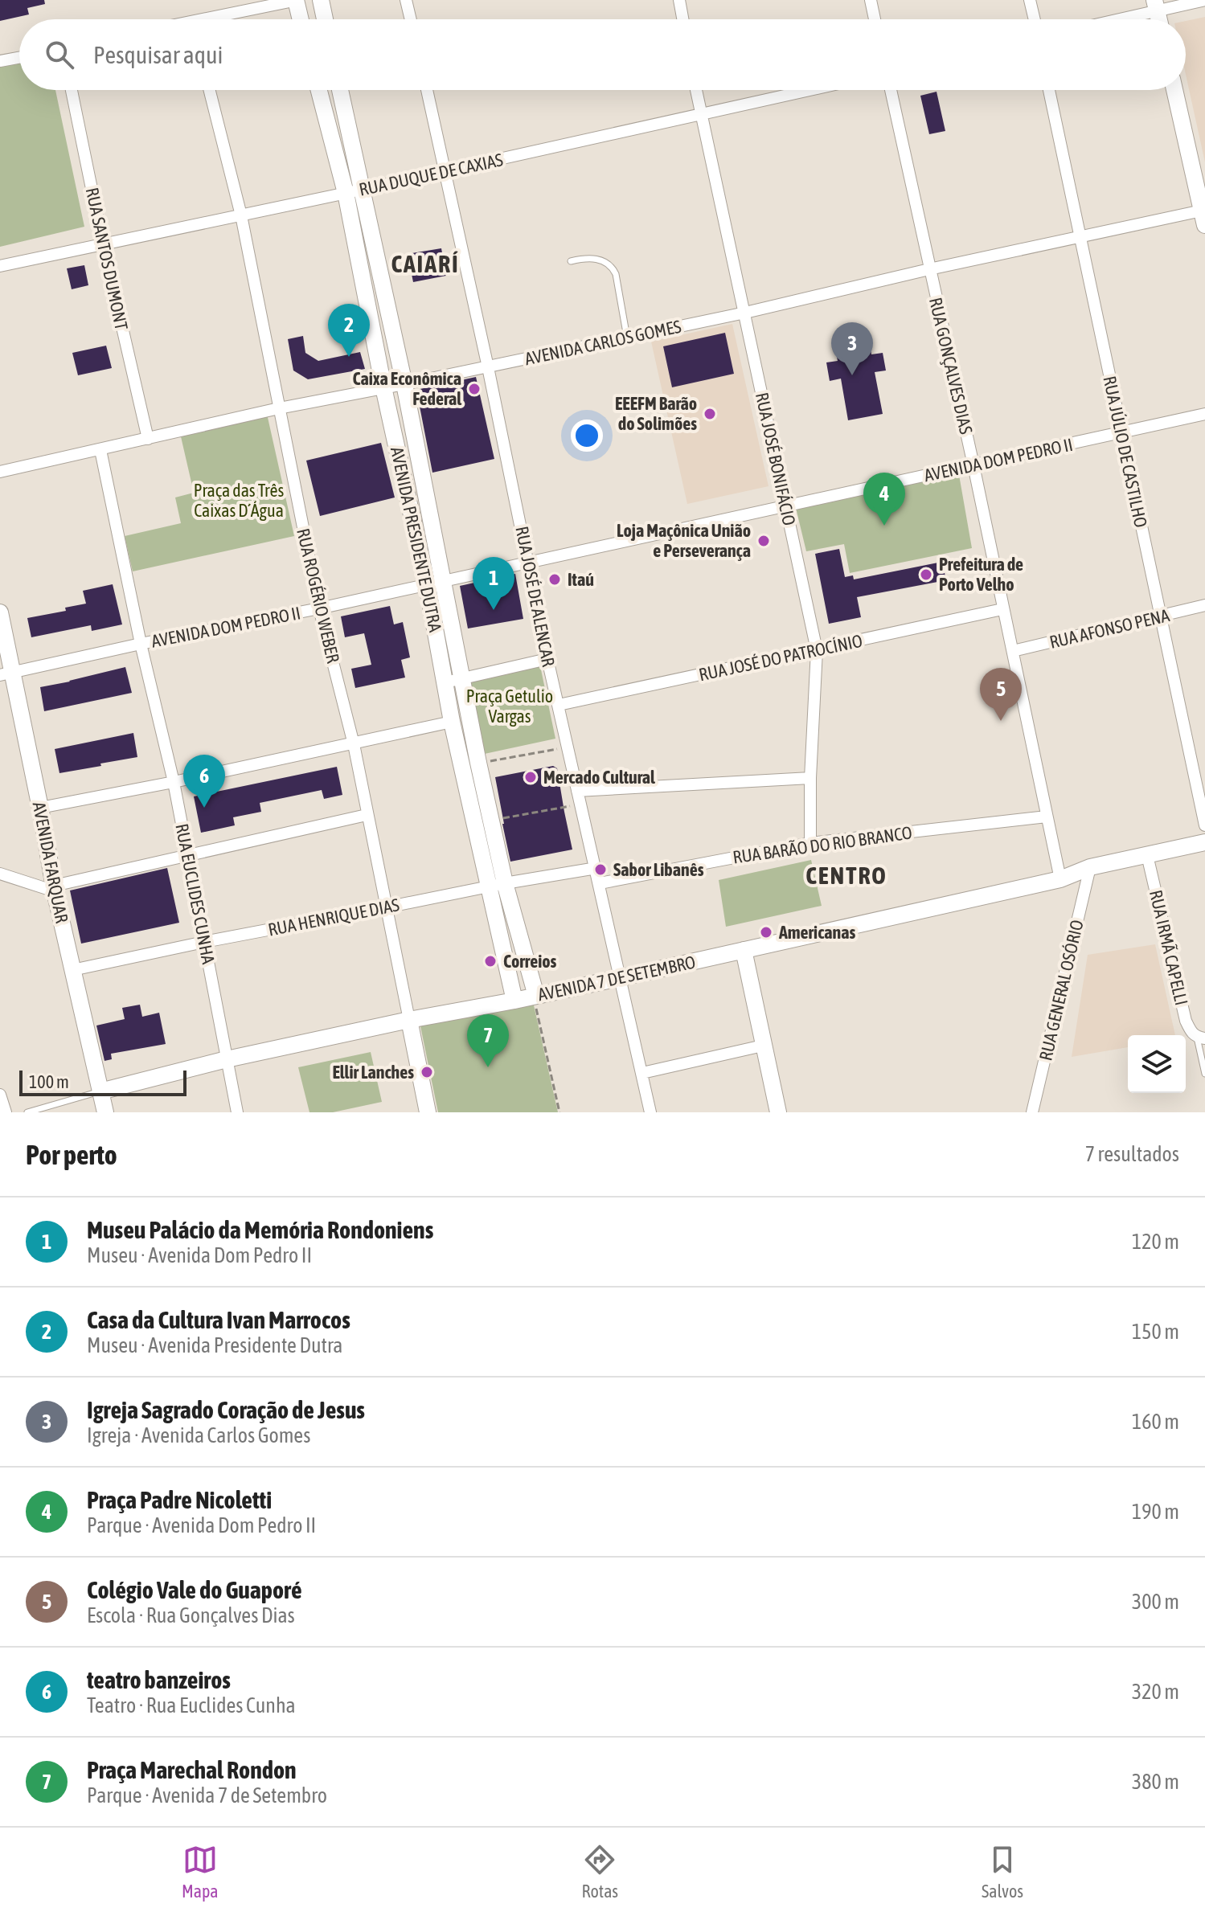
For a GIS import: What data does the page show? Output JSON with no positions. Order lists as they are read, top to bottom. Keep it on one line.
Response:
{"streets":{"street":["RUA DUQUE DE CAXIAS","RUA SANTOS DUMONT","AVENIDA CARLOS GOMES","RUA GONÇALVES DIAS","RUA JÚLIO DE CASTILHO","RUA JOSÉ BONIFÁCIO","AVENIDA DOM PEDRO II","AVENIDA PRESIDENTE DUTRA","RUA ROGÉRIO WEBER","RUA JOSÉ DE ALENCAR","RUA AFONSO PENA","RUA JOSÉ DO PATROCÍNIO","RUA BARÃO DO RIO BRANCO","AVENIDA FARQUAR","RUA EUCLIDES CUNHA","RUA HENRIQUE DIAS","RUA IRMÃ CAPELLI","AVENIDA 7 DE SETEMBRO","RUA GENERAL OSÓRIO"]},"crossings":[["RUA DUQUE DE CAXIAS","RUA SANTOS DUMONT"],["RUA DUQUE DE CAXIAS","RUA JOSÉ BONIFÁCIO"],["RUA DUQUE DE CAXIAS","AVENIDA PRESIDENTE DUTRA"],["RUA DUQUE DE CAXIAS","RUA ROGÉRIO WEBER"],["RUA DUQUE DE CAXIAS","RUA JOSÉ DE ALENCAR"],["RUA SANTOS DUMONT","AVENIDA CARLOS GOMES"],["AVENIDA CARLOS GOMES","RUA GONÇALVES DIAS"],["AVENIDA CARLOS GOMES","RUA JÚLIO DE CASTILHO"],["AVENIDA CARLOS GOMES","RUA JOSÉ BONIFÁCIO"],["AVENIDA CARLOS GOMES","AVENIDA PRESIDENTE DUTRA"],["AVENIDA CARLOS GOMES","RUA ROGÉRIO WEBER"],["AVENIDA CARLOS GOMES","RUA JOSÉ DE ALENCAR"],["AVENIDA CARLOS GOMES","RUA EUCLIDES CUNHA"],["RUA GONÇALVES DIAS","AVENIDA DOM PEDRO II"],["RUA GONÇALVES DIAS","RUA AFONSO PENA"],["RUA GONÇALVES DIAS","RUA JOSÉ DO PATROCÍNIO"],["RUA GONÇALVES DIAS","RUA BARÃO DO RIO BRANCO"],["RUA GONÇALVES DIAS","AVENIDA 7 DE SETEMBRO"],["RUA JÚLIO DE CASTILHO","AVENIDA DOM PEDRO II"],["RUA JÚLIO DE CASTILHO","RUA AFONSO PENA"],["RUA JOSÉ BONIFÁCIO","AVENIDA DOM PEDRO II"],["RUA JOSÉ BONIFÁCIO","RUA JOSÉ DO PATROCÍNIO"],["RUA JOSÉ BONIFÁCIO","RUA BARÃO DO RIO BRANCO"],["AVENIDA DOM PEDRO II","AVENIDA PRESIDENTE DUTRA"],["AVENIDA DOM PEDRO II","RUA ROGÉRIO WEBER"],["AVENIDA DOM PEDRO II","RUA JOSÉ DE ALENCAR"],["AVENIDA DOM PEDRO II","AVENIDA FARQUAR"],["AVENIDA DOM PEDRO II","RUA EUCLIDES CUNHA"],["AVENIDA PRESIDENTE DUTRA","RUA HENRIQUE DIAS"],["AVENIDA PRESIDENTE DUTRA","AVENIDA 7 DE SETEMBRO"],["RUA ROGÉRIO WEBER","RUA HENRIQUE DIAS"],["RUA ROGÉRIO WEBER","AVENIDA 7 DE SETEMBRO"],["RUA JOSÉ DE ALENCAR","RUA JOSÉ DO PATROCÍNIO"],["RUA JOSÉ DE ALENCAR","RUA BARÃO DO RIO BRANCO"],["RUA JOSÉ DE ALENCAR","RUA HENRIQUE DIAS"],["RUA JOSÉ DE ALENCAR","AVENIDA 7 DE SETEMBRO"],["AVENIDA FARQUAR","RUA HENRIQUE DIAS"],["AVENIDA FARQUAR","AVENIDA 7 DE SETEMBRO"],["RUA EUCLIDES CUNHA","RUA HENRIQUE DIAS"],["RUA EUCLIDES CUNHA","AVENIDA 7 DE SETEMBRO"],["RUA IRMÃ CAPELLI","AVENIDA 7 DE SETEMBRO"],["AVENIDA 7 DE SETEMBRO","RUA GENERAL OSÓRIO"]],"districts":["CAIARÍ","CENTRO"],"parks":["Praça das Três Caixas D´Água","Praça Getulio Vargas"],"places":["Caixa Econômica Federal","EEEFM Barão do Solimões","Loja Maçônica União e Perseverança","Prefeitura de Porto Velho","Itaú","Mercado Cultural","Sabor Libanês","Americanas","Correios","Ellir Lanches"],"scale_bar":"100 m","page":{"search":"Pesquisar aqui","pins":["2","3","4","1","5","6","7"],"scale":"100 m","heading":["Por perto","7 resultados"],"list":[{"mark":"1","name":"Museu Palácio da Memória Rondoniens","note":"Museu · Avenida Dom Pedro II","value":"120 m"},{"mark":"2","name":"Casa da Cultura Ivan Marrocos","note":"Museu · Avenida Presidente Dutra","value":"150 m"},{"mark":"3","name":"Igreja Sagrado Coração de Jesus","note":"Igreja · Avenida Carlos Gomes","value":"160 m"},{"mark":"4","name":"Praça Padre Nicoletti","note":"Parque · Avenida Dom Pedro II","value":"190 m"},{"mark":"5","name":"Colégio Vale do Guaporé","note":"Escola · Rua Gonçalves Dias","value":"300 m"},{"mark":"6","name":"teatro banzeiros","note":"Teatro · Rua Euclides Cunha","value":"320 m"},{"mark":"7","name":"Praça Marechal Rondon","note":"Parque · Avenida 7 de Setembro","value":"380 m"}],"nav":["Mapa","Rotas","Salvos"]}}
